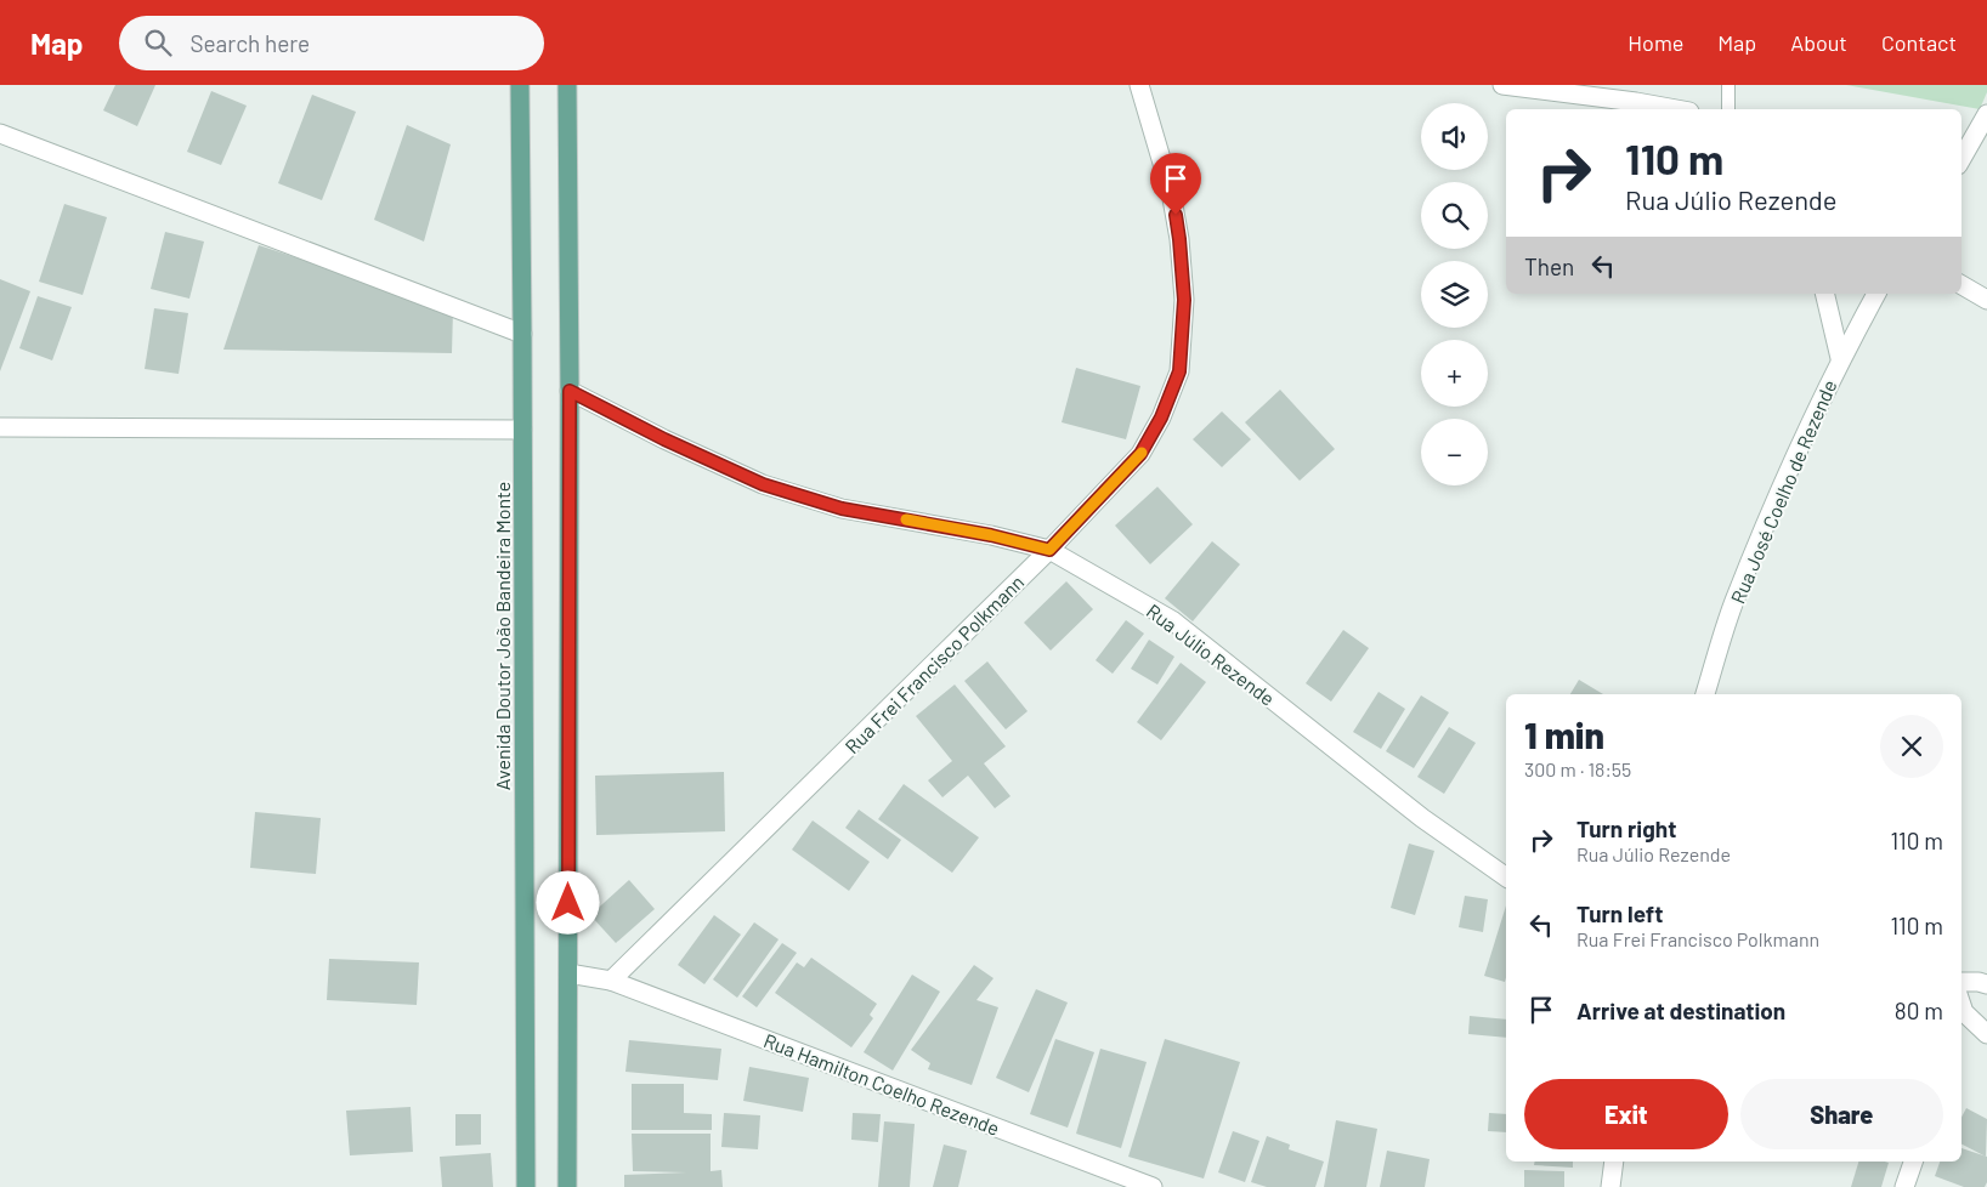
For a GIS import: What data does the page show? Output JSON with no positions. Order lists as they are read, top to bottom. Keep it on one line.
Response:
{"streets":{"main road":["Avenida Doutor João Bandeira Monte"],"street":["Rua José Coelho de Rezende","Rua Júlio Rezende","Rua Frei Francisco Polkmann","Rua Hamilton Coelho Rezende"]},"crossings":[["Rua Júlio Rezende","Rua Frei Francisco Polkmann"],["Rua Frei Francisco Polkmann","Rua Hamilton Coelho Rezende"]],"page":{"header":"Map","search":"Search here","nav":["Home","Map","About","Contact"],"map_buttons":["+","−"],"turn":["110 m","Rua Júlio Rezende"],"then":"Then","heading":["1 min","300 m · 18:55"],"list":[{"name":"Turn right","note":"Rua Júlio Rezende","value":"110 m"},{"name":"Turn left","note":"Rua Frei Francisco Polkmann","value":"110 m"},{"name":"Arrive at destination","value":"80 m"}],"buttons":["Exit","Share"]}}
